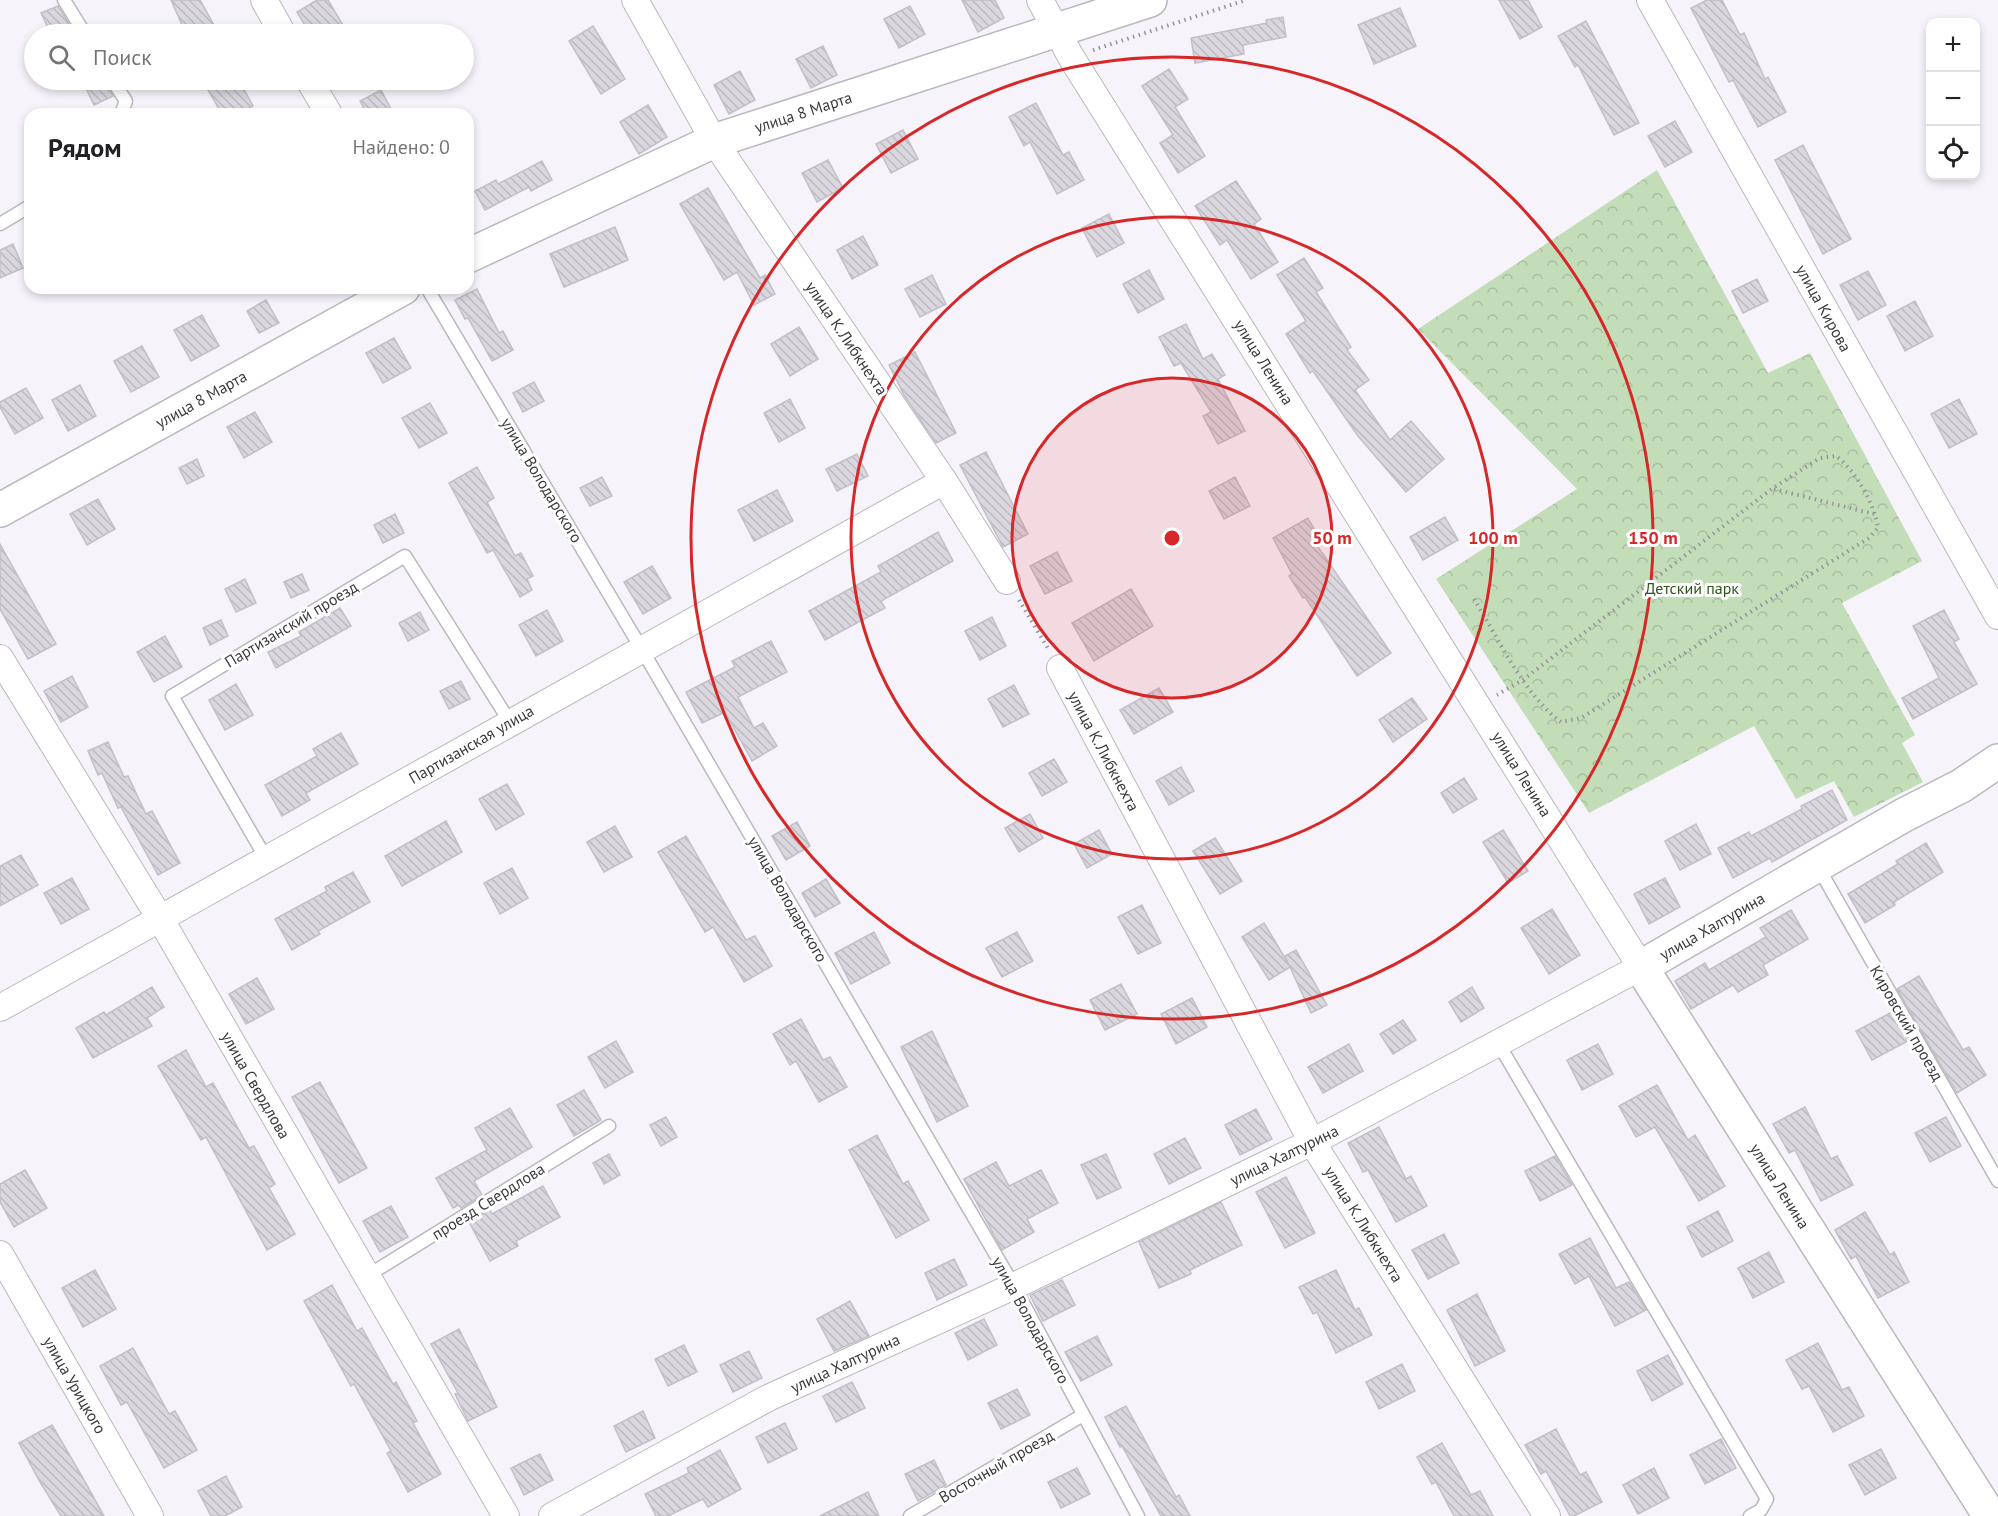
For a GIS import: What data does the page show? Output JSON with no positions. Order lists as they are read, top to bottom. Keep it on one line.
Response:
{"streets":{"main road":["улица 8 Марта","улица Ленина","улица Халтурина"],"street":["улица Кирова","улица К.Либкнехта","Партизанская улица","улица Свердлова","улица Урицкого"],"lane":["улица Володарского","Партизанский проезд","Кировский проезд","проезд Свердлова","Восточный проезд"]},"crossings":[["улица 8 Марта","улица К.Либкнехта"],["улица 8 Марта","улица Ленина"],["улица К.Либкнехта","Партизанская улица"],["улица К.Либкнехта","улица Халтурина"],["улица Ленина","улица Халтурина"],["улица Володарского","Партизанская улица"],["улица Володарского","улица Халтурина"],["улица Володарского","Восточный проезд"],["Партизанский проезд","Партизанская улица"],["Партизанская улица","улица Свердлова"],["улица Халтурина","Кировский проезд"],["улица Свердлова","проезд Свердлова"]],"parks":["Детский парк"],"page":{"map_buttons":["+","−"],"search":"Поиск","heading":["Рядом","Найдено: 0"]},"rings":["50 m","100 m","150 m"]}
